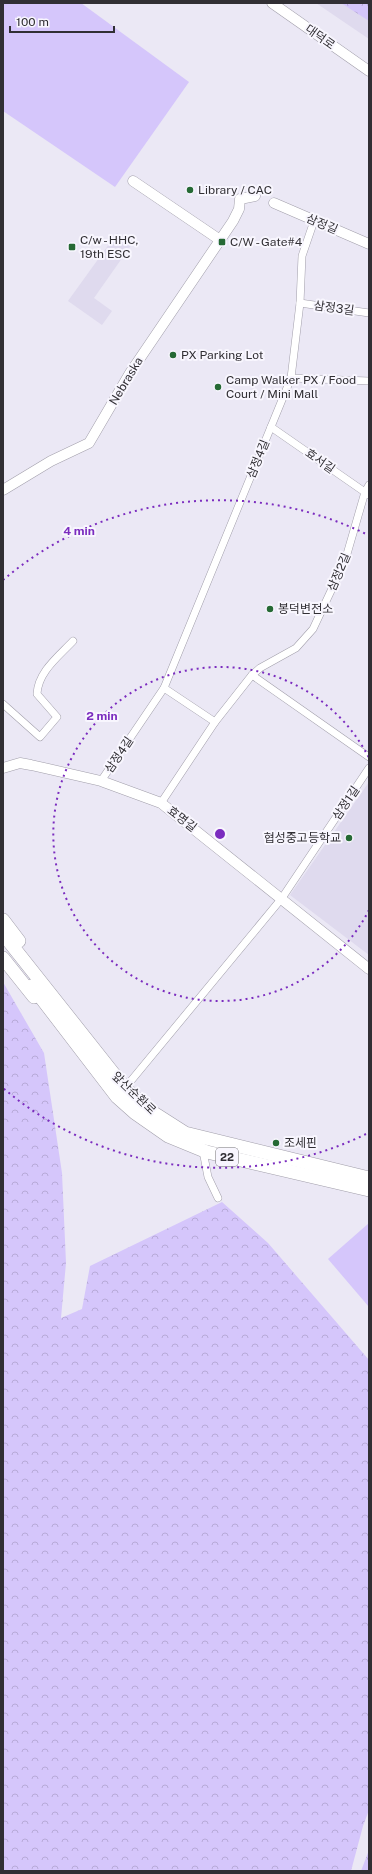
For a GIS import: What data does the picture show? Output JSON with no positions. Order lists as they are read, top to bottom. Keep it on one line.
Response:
{"streets":{"highway":["앞산순환로","22"],"street":["대덕로","삼정길","삼정3길","Nebraska","삼정4길","효서길","삼정2길","삼정1길","효명길"]},"crossings":[["삼정길","삼정4길"],["삼정3길","삼정4길"],["삼정4길","효서길"],["삼정4길","효명길"],["효서길","삼정2길"],["삼정2길","효명길"],["삼정1길","효명길"],["삼정1길","앞산순환로"]],"places":{"other":["Library / CAC","PX Parking Lot","Camp Walker PX / Food Court / Mini Mall","봉덕변전소","협성중고등학교","조세핀"],"transit":["C/W - Gate#4","C/w - HHC, 19th ESC"]},"scale_bar":"100 m","rings":["4 min","2 min"]}
